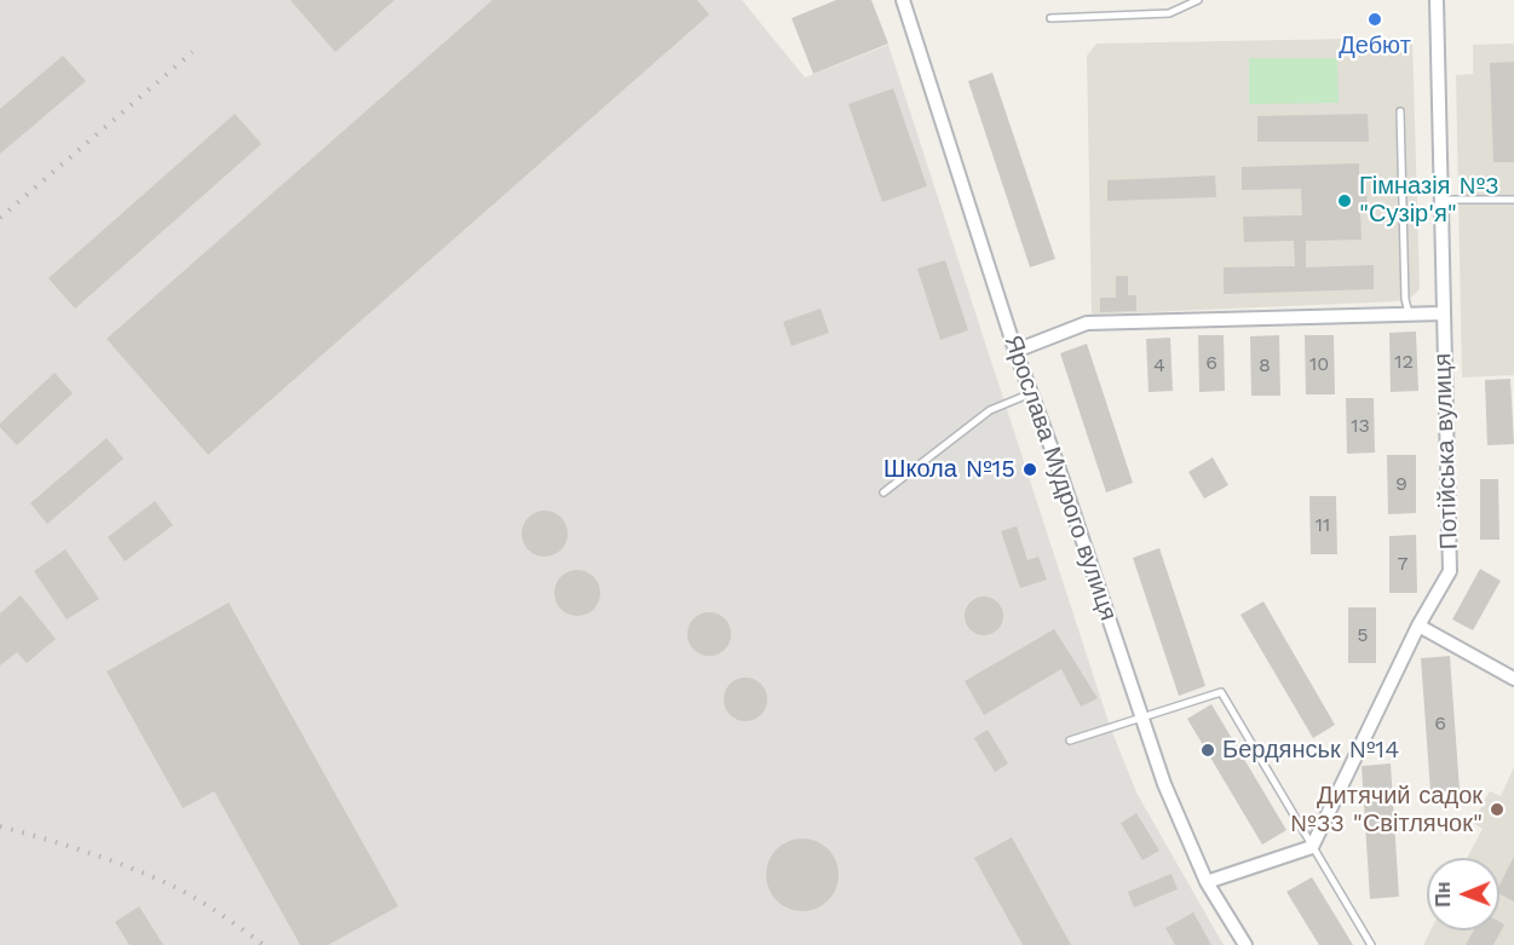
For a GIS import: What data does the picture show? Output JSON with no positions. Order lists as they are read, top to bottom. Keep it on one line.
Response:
{"streets":{"street":["Потійська вулиця","Ярослава Мудрого вулиця"]},"places":["Дебют","Гімназія №3 \"Сузір'я\"","Школа №15","Бердянськ №14","Дитячий садок №33 \"Світлячок\""],"house_numbers":["12","6","10","4","8","13","9","11","7","5","6"],"north":"left"}
